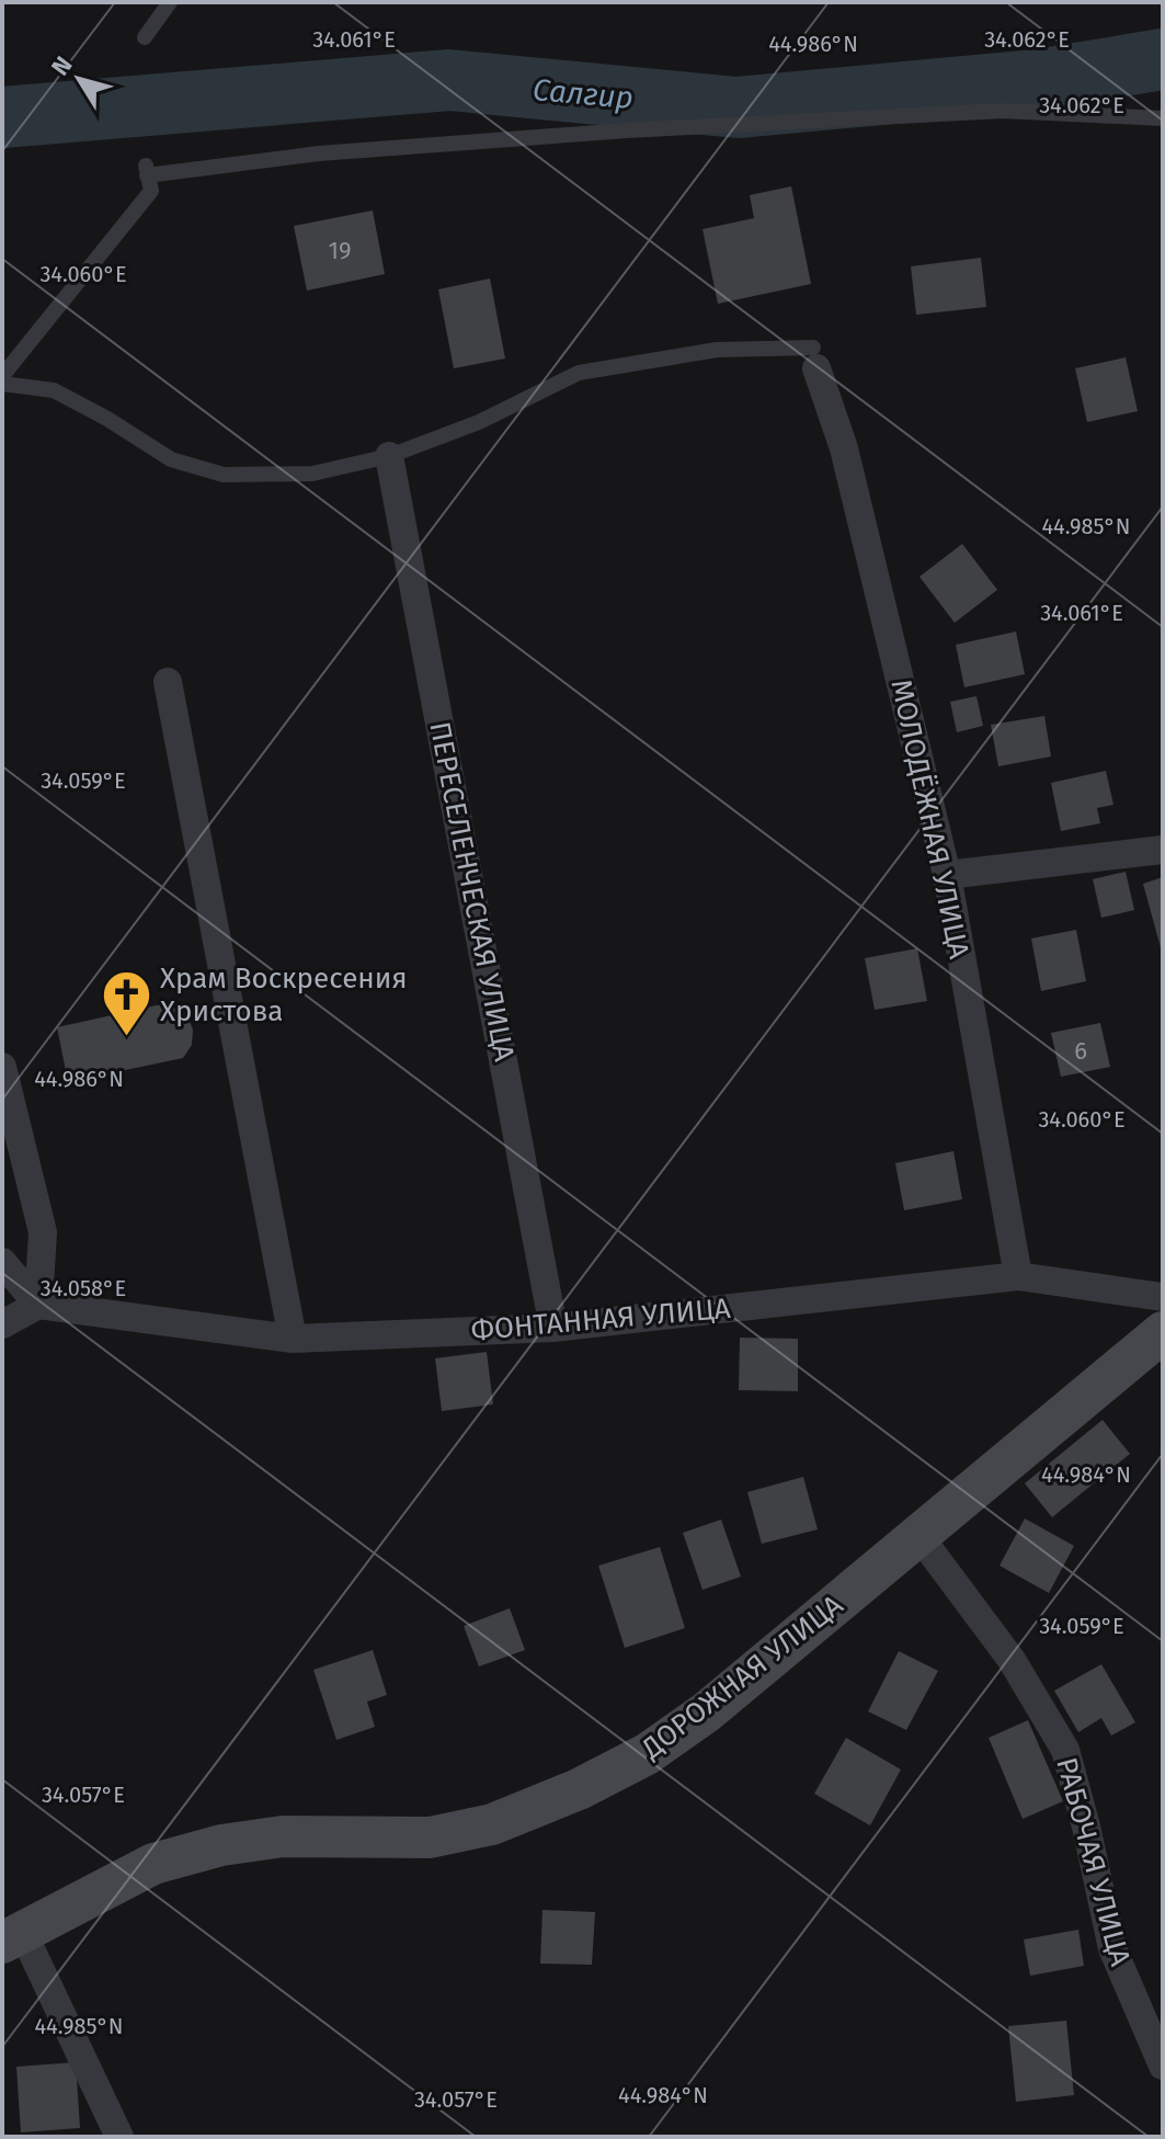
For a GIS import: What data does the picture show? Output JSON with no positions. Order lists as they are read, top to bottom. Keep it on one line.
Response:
{"streets":{"main road":["ДОРОЖНАЯ УЛИЦА"],"street":["МОЛОДЁЖНАЯ УЛИЦА","ПЕРЕСЕЛЕНЧЕСКАЯ УЛИЦА","ФОНТАННАЯ УЛИЦА","РАБОЧАЯ УЛИЦА"]},"crossings":[["МОЛОДЁЖНАЯ УЛИЦА","ФОНТАННАЯ УЛИЦА"],["ПЕРЕСЕЛЕНЧЕСКАЯ УЛИЦА","ФОНТАННАЯ УЛИЦА"],["ДОРОЖНАЯ УЛИЦА","РАБОЧАЯ УЛИЦА"]],"water":["Салгир"],"places":{"church":["Храм Воскресения Христова"]},"house_numbers":["19","6"],"north":"top left","coordinates":["34.061°E","34.062°E","44.986°N","34.060°E","44.985°N","34.059°E","34.058°E","44.984°N","34.057°E"]}
